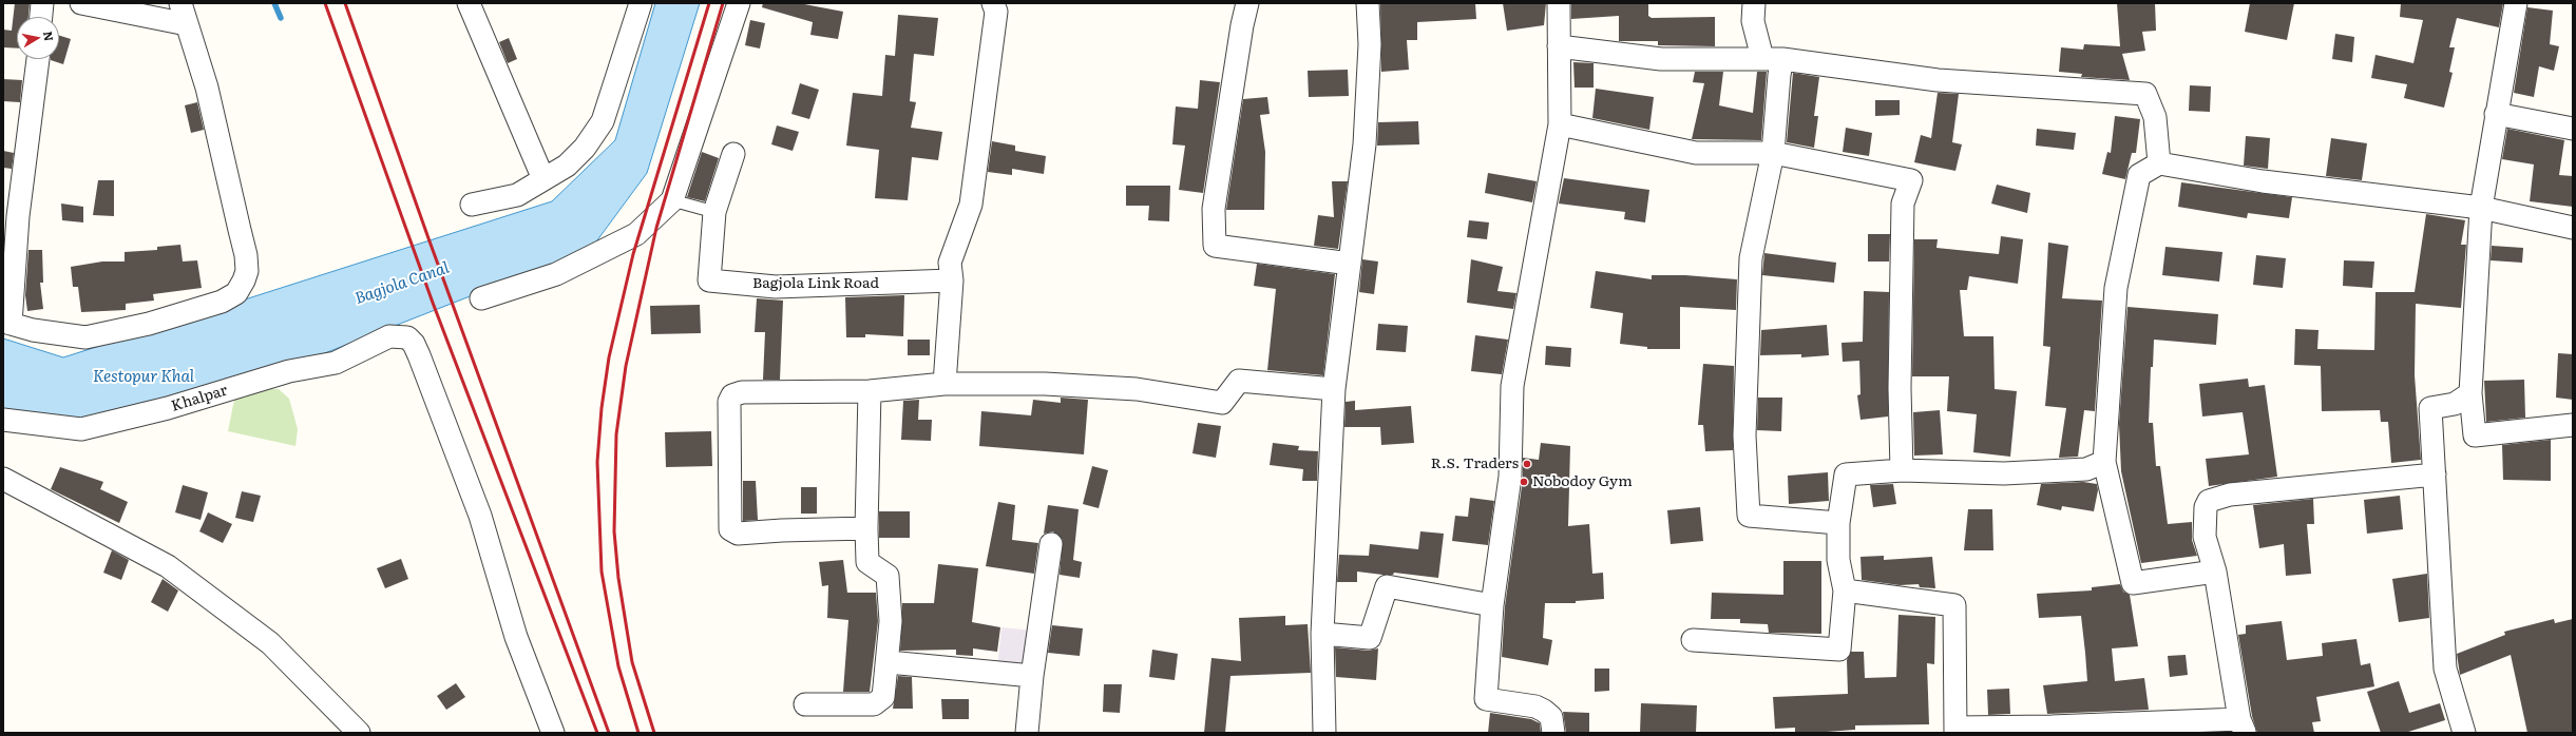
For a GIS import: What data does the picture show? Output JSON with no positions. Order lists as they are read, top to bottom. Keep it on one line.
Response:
{"streets":{"street":["Bagjola Link Road","Khalpar"]},"water":["Bagjola Canal","Kestopur Khal"],"places":["R.S. Traders","Nobodoy Gym"],"north":"right"}
